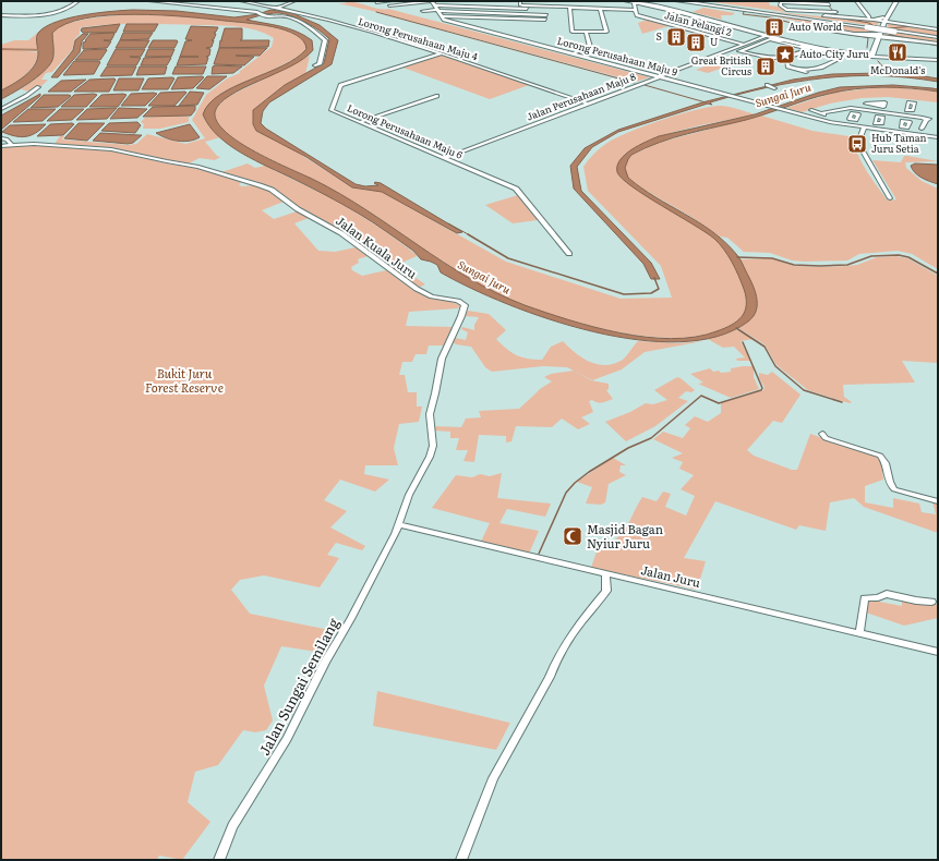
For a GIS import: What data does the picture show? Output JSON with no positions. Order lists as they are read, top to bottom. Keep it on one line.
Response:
{"streets":{"street":["Jalan Pelangi 2","Lorong Perusahaan Maju 4","Lorong Perusahaan Maju 9","Jalan Perusahaan Maju 8","Lorong Perusahaan Maju 6","Jalan Kuala Juru","Jalan Juru","Jalan Sungai Semilang"]},"crossings":[["Jalan Pelangi 2","Jalan Perusahaan Maju 8"],["Lorong Perusahaan Maju 4","Jalan Perusahaan Maju 8"],["Lorong Perusahaan Maju 4","Lorong Perusahaan Maju 6"],["Lorong Perusahaan Maju 9","Jalan Perusahaan Maju 8"],["Jalan Perusahaan Maju 8","Lorong Perusahaan Maju 6"],["Jalan Kuala Juru","Jalan Juru"],["Jalan Kuala Juru","Jalan Sungai Semilang"],["Jalan Juru","Jalan Sungai Semilang"]],"water":["Sungai Juru"],"parks":["Bukit Juru Forest Reserve"],"places":{"building":["Auto World","S","U","Great British Circus"],"restaurant":["McDonald's"],"place":["Auto-City Juru"],"bus stop":["Hub Taman Juru Setia"],"mosque":["Masjid Bagan Nyiur Juru"]}}
